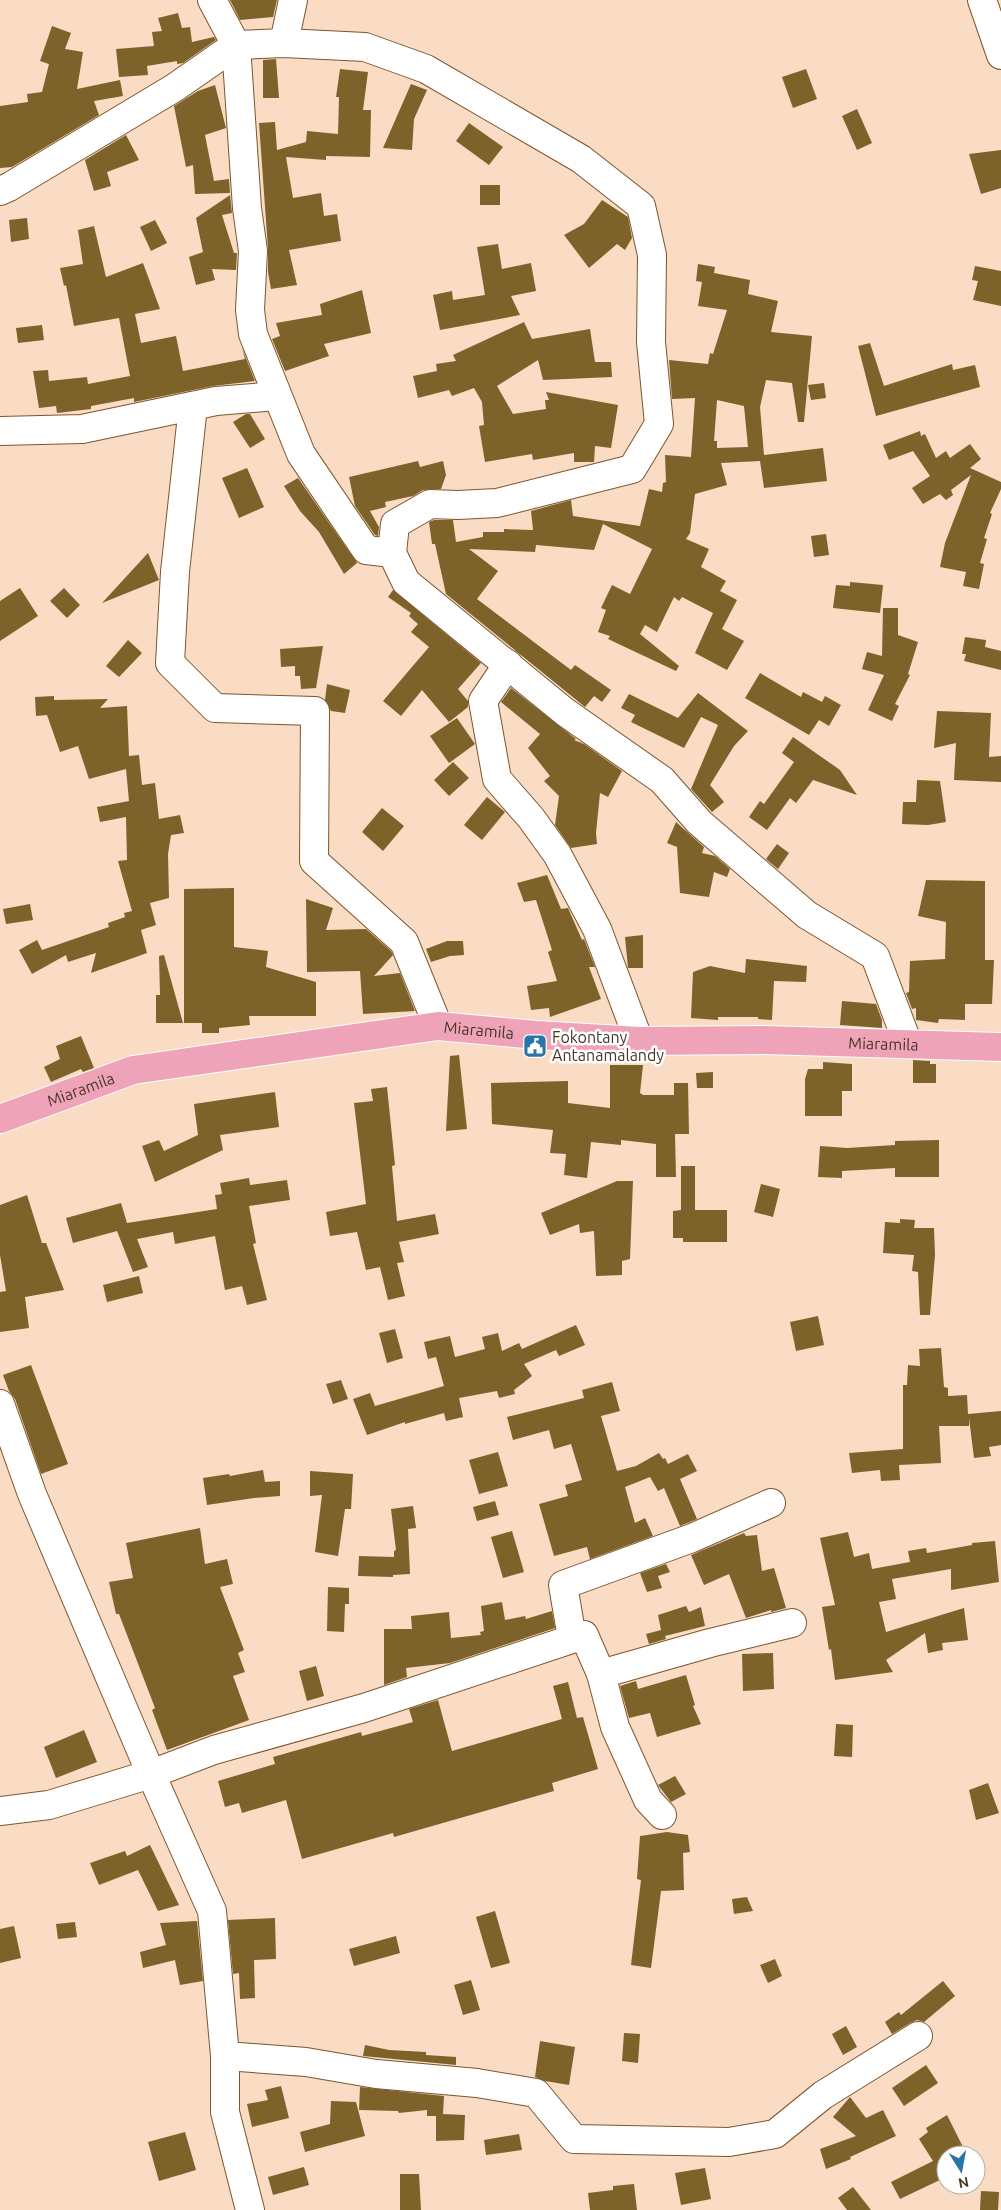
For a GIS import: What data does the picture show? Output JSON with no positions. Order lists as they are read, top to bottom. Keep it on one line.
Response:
{"streets":{"main road":["Miaramila"]},"places":{"public building":["Fokontany Antanamalandy"]},"north":"bottom"}
